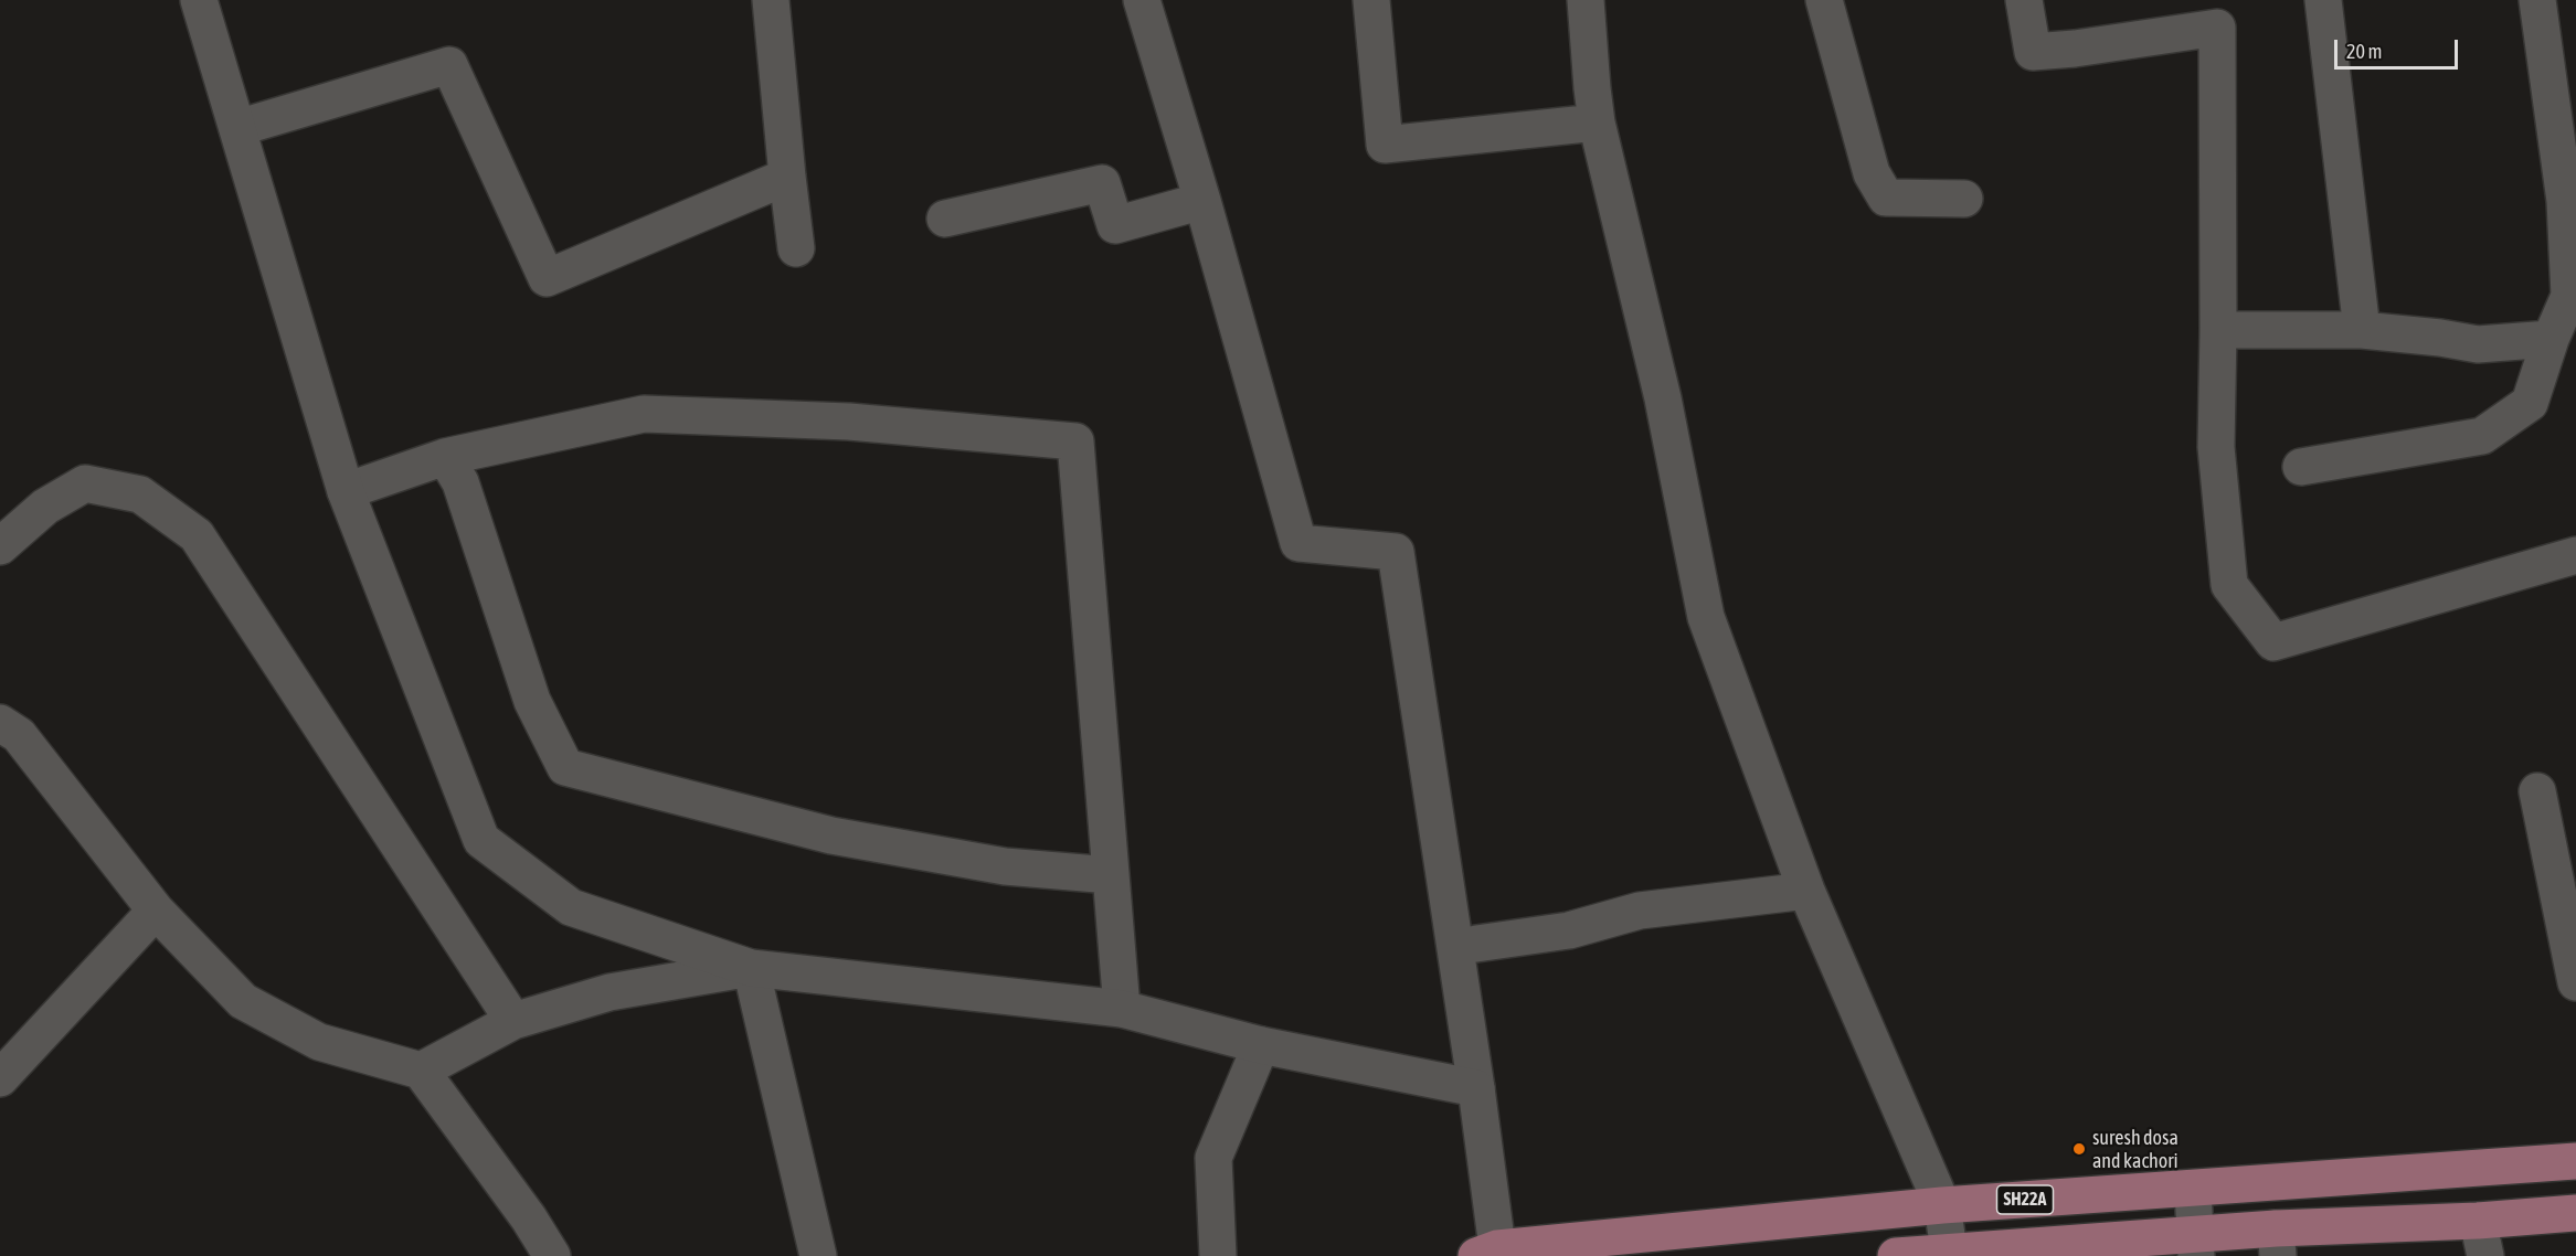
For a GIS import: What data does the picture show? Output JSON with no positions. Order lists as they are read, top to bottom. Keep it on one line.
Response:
{"streets":{"main road":["SH22A"]},"places":["suresh dosa and kachori"],"scale_bar":"20 m"}
